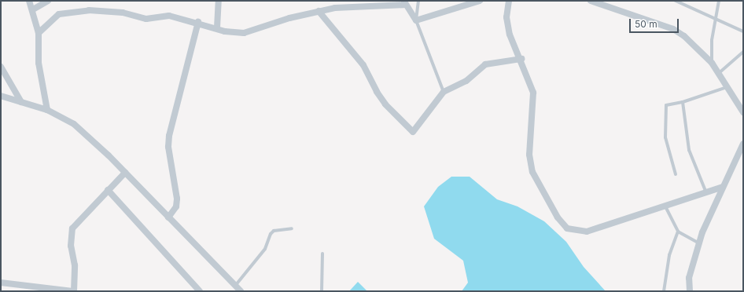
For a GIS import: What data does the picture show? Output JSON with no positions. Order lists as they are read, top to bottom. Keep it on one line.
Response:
{"scale_bar":"50 m"}
